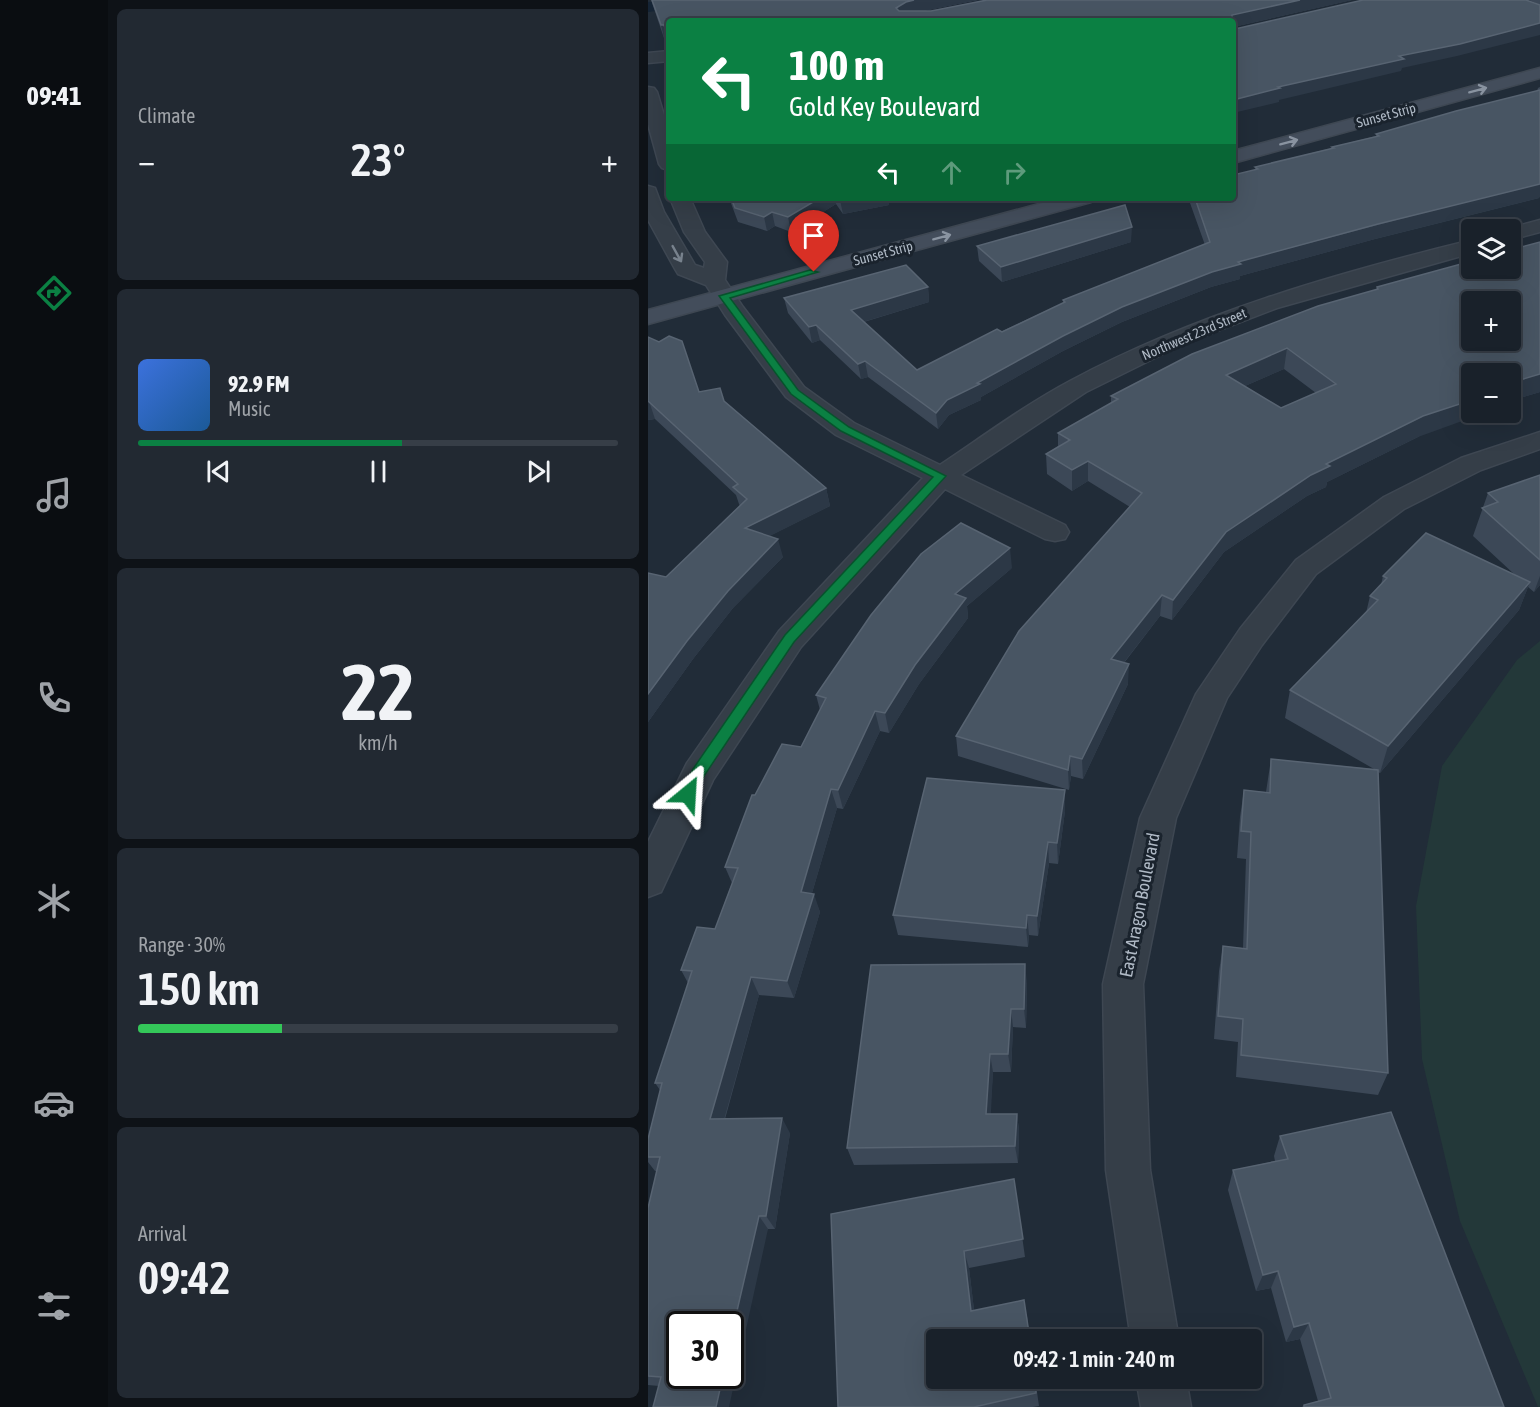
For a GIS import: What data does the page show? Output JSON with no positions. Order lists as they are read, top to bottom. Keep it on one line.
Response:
{"streets":{"street":["Sunset Strip","Northwest 23rd Street","East Aragon Boulevard"]},"page":{"tabs":"09:41","tile":["Climate",["22","km/h"],["Range · 30%","150 km"],["Arrival","09:42"]],"turn":["100 m","Gold Key Boulevard"],"heat":["−","23°","+"],"map_buttons":["+","−"],"song":["92.9 FM","Music"],"limit":"30","trip":"09:42 · 1 min · 240 m"}}
